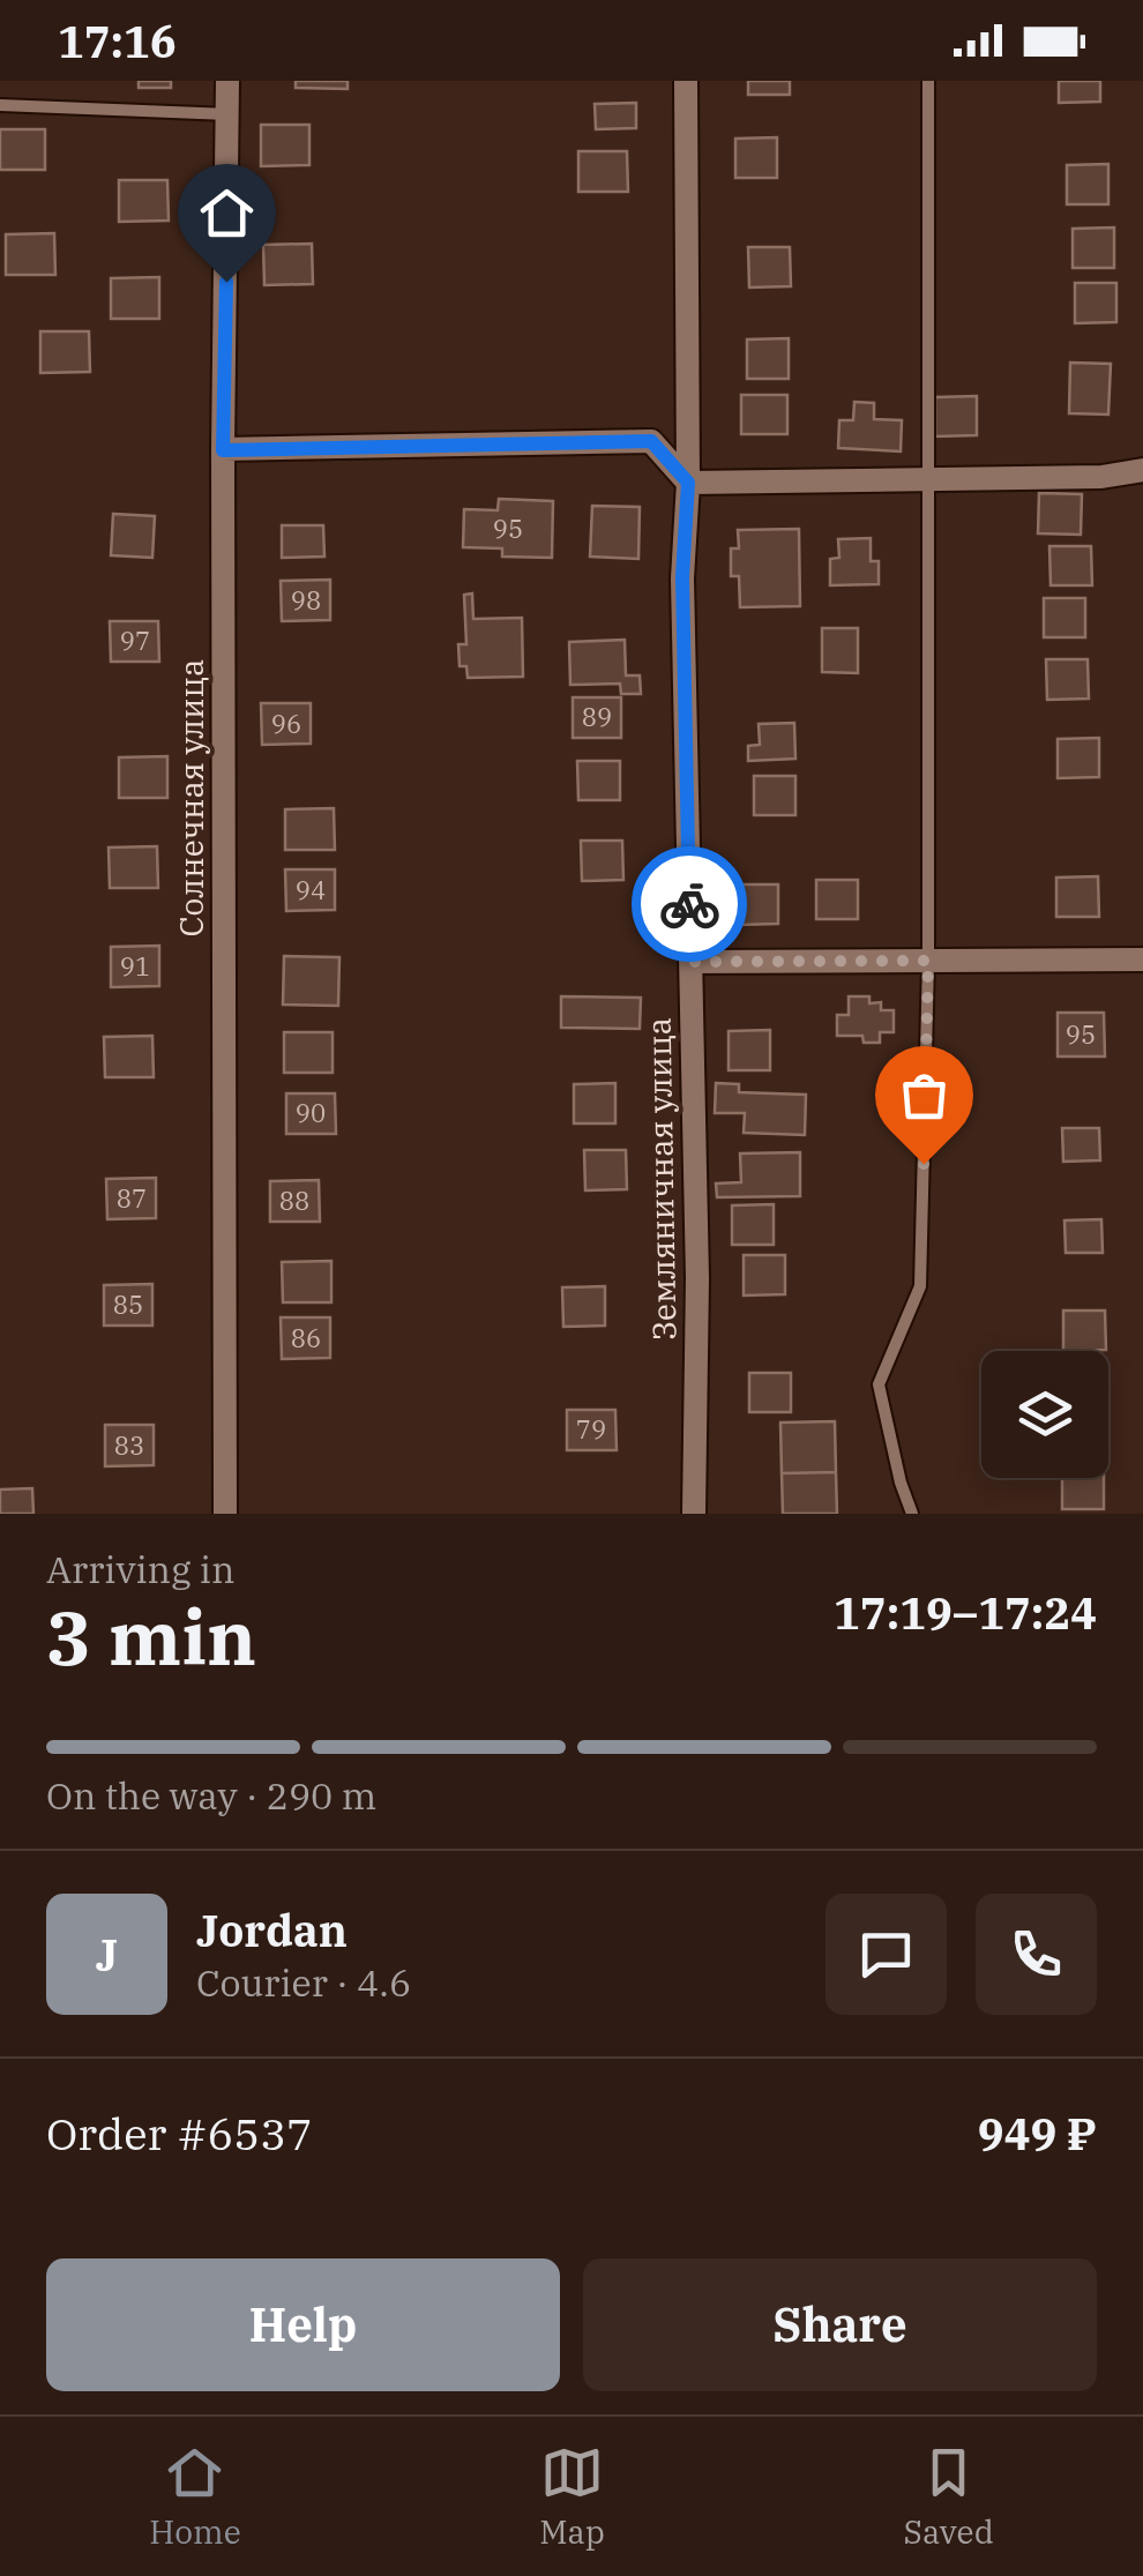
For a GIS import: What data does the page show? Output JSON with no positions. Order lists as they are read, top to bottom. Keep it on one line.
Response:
{"streets":{"street":["Солнечная улица","Земляничная улица"]},"house_numbers":["95","98","97","89","96","94","91","95","90","87","88","85","86","79","83"],"page":{"status":"17:16","heading":["3 min","Arriving in","17:19–17:24"],"panel":["Jordan","Courier · 4.6","Order #6537","949 ₽"],"bar":"On the way · 290 m","round":"J","buttons":["Help","Share"],"tabs":["Home","Map","Saved"]}}
